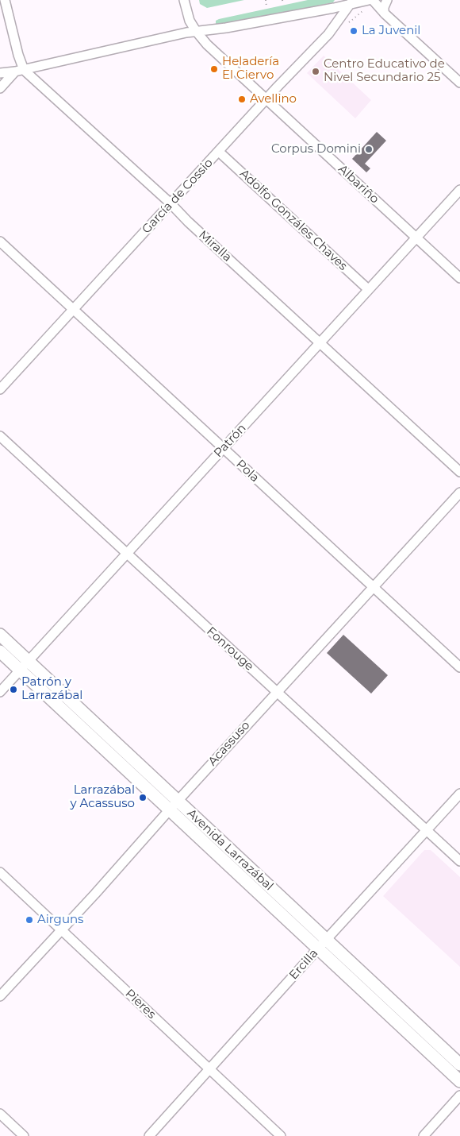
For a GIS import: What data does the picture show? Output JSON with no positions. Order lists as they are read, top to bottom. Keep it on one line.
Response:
{"streets":{"street":["Albariño","García de Cossio","Adolfo Gonzáles Chaves","Miralla","Patrón","Pola","Fonrouge","Acassuso","Avenida Larrazábal","Ercilla","Pieres"]},"crossings":[["Albariño","García de Cossio"],["Albariño","Patrón"],["García de Cossio","Adolfo Gonzáles Chaves"],["García de Cossio","Miralla"],["García de Cossio","Pola"],["Adolfo Gonzáles Chaves","Patrón"],["Miralla","Patrón"],["Patrón","Pola"],["Patrón","Fonrouge"],["Patrón","Avenida Larrazábal"],["Pola","Acassuso"],["Fonrouge","Acassuso"],["Fonrouge","Ercilla"],["Acassuso","Avenida Larrazábal"],["Acassuso","Pieres"],["Avenida Larrazábal","Ercilla"],["Ercilla","Pieres"]],"places":["La Juvenil","Heladería El Ciervo","Centro Educativo de Nivel Secundario 25","Avellino","Corpus Domini","Patrón y Larrazábal","Larrazábal y Acassuso","Airguns"]}
